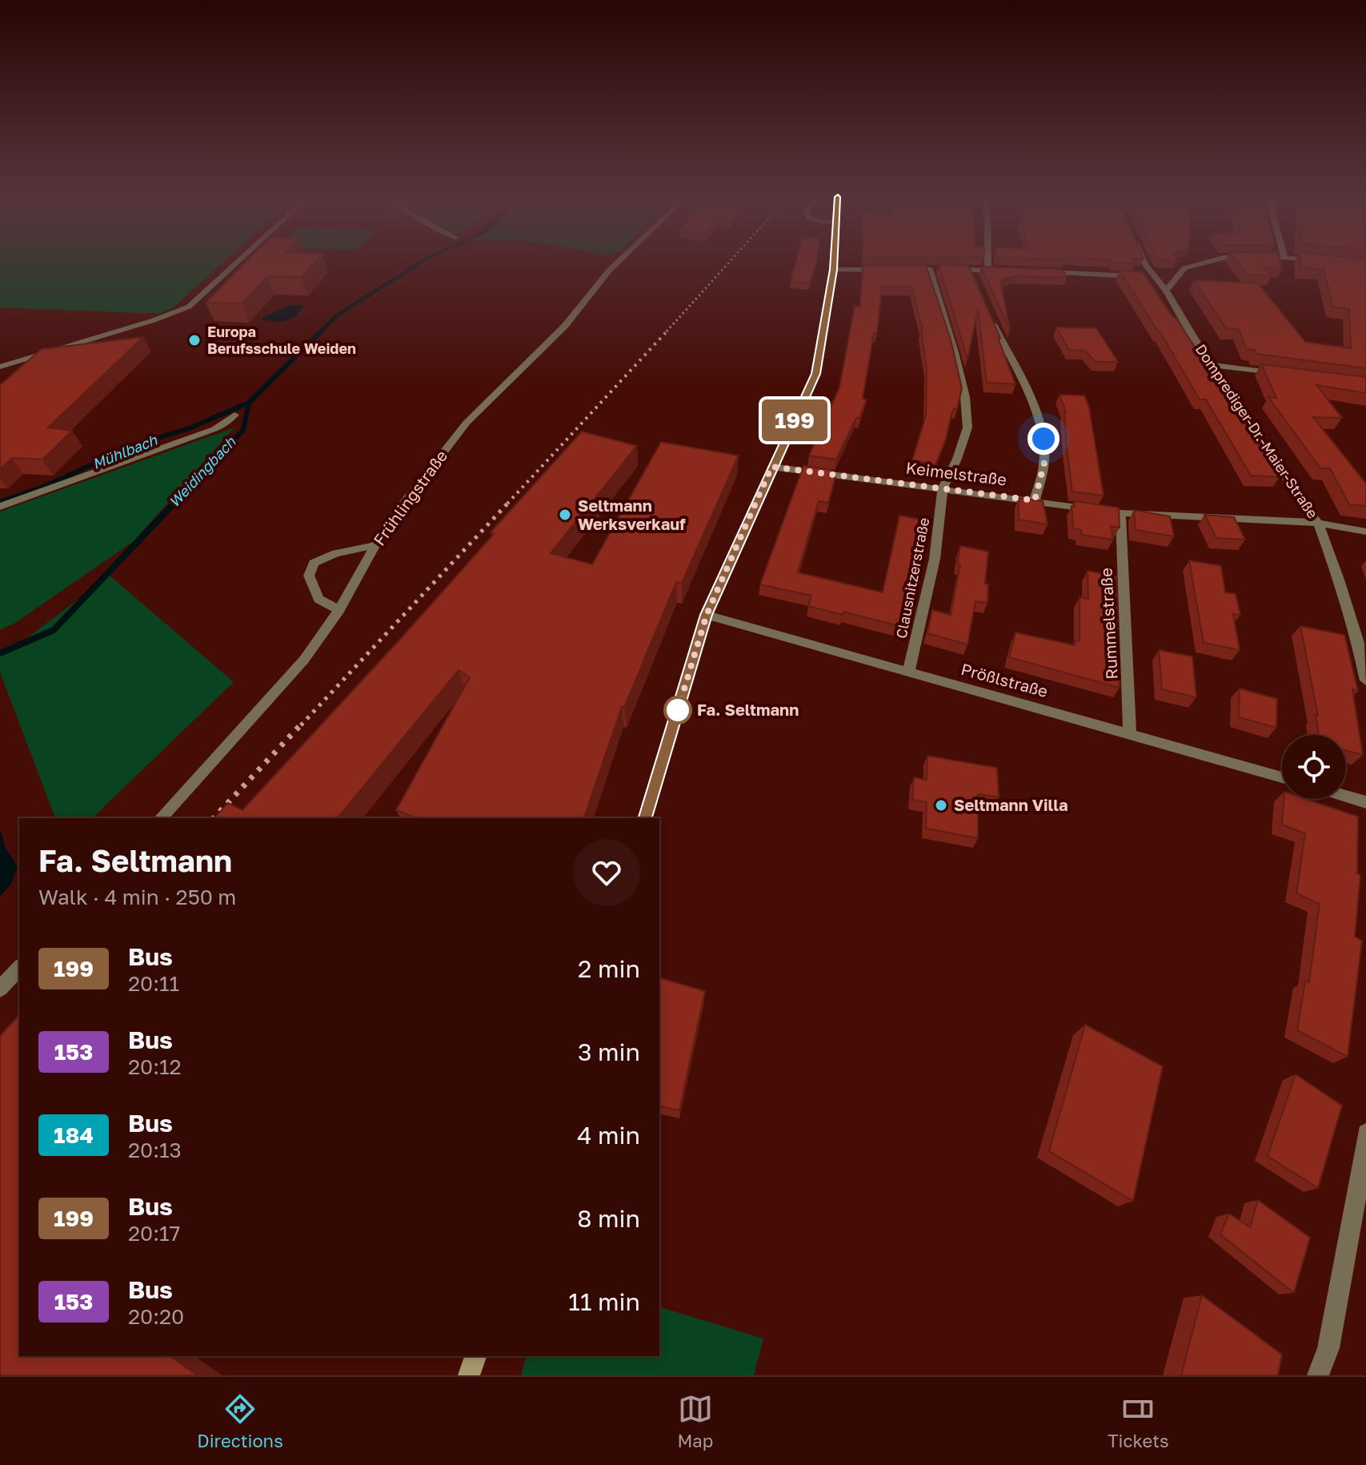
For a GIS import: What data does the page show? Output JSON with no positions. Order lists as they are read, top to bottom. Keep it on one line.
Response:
{"streets":{"street":["Domprediger-Dr.-Maier-Straße","Keimelstraße","Frühlingstraße","Clausnitzerstraße","Rummelstraße","Prößlstraße"]},"crossings":[["Domprediger-Dr.-Maier-Straße","Keimelstraße"],["Keimelstraße","Clausnitzerstraße"],["Keimelstraße","Rummelstraße"],["Clausnitzerstraße","Prößlstraße"],["Rummelstraße","Prößlstraße"]],"water":["Mühlbach","Weidingbach"],"places":["Europa Berufsschule Weiden","Seltmann Werksverkauf","Fa. Seltmann","Seltmann Villa"],"lines":["bus line 199"],"page":{"on_map":"199","heading":["Fa. Seltmann","Walk · 4 min · 250 m"],"list":[{"mark":"199","name":"Bus","note":"20:11","value":"2 min"},{"mark":"153","name":"Bus","note":"20:12","value":"3 min"},{"mark":"184","name":"Bus","note":"20:13","value":"4 min"},{"mark":"199","name":"Bus","note":"20:17","value":"8 min"},{"mark":"153","name":"Bus","note":"20:20","value":"11 min"}],"tabs":["Directions","Map","Tickets"]}}
